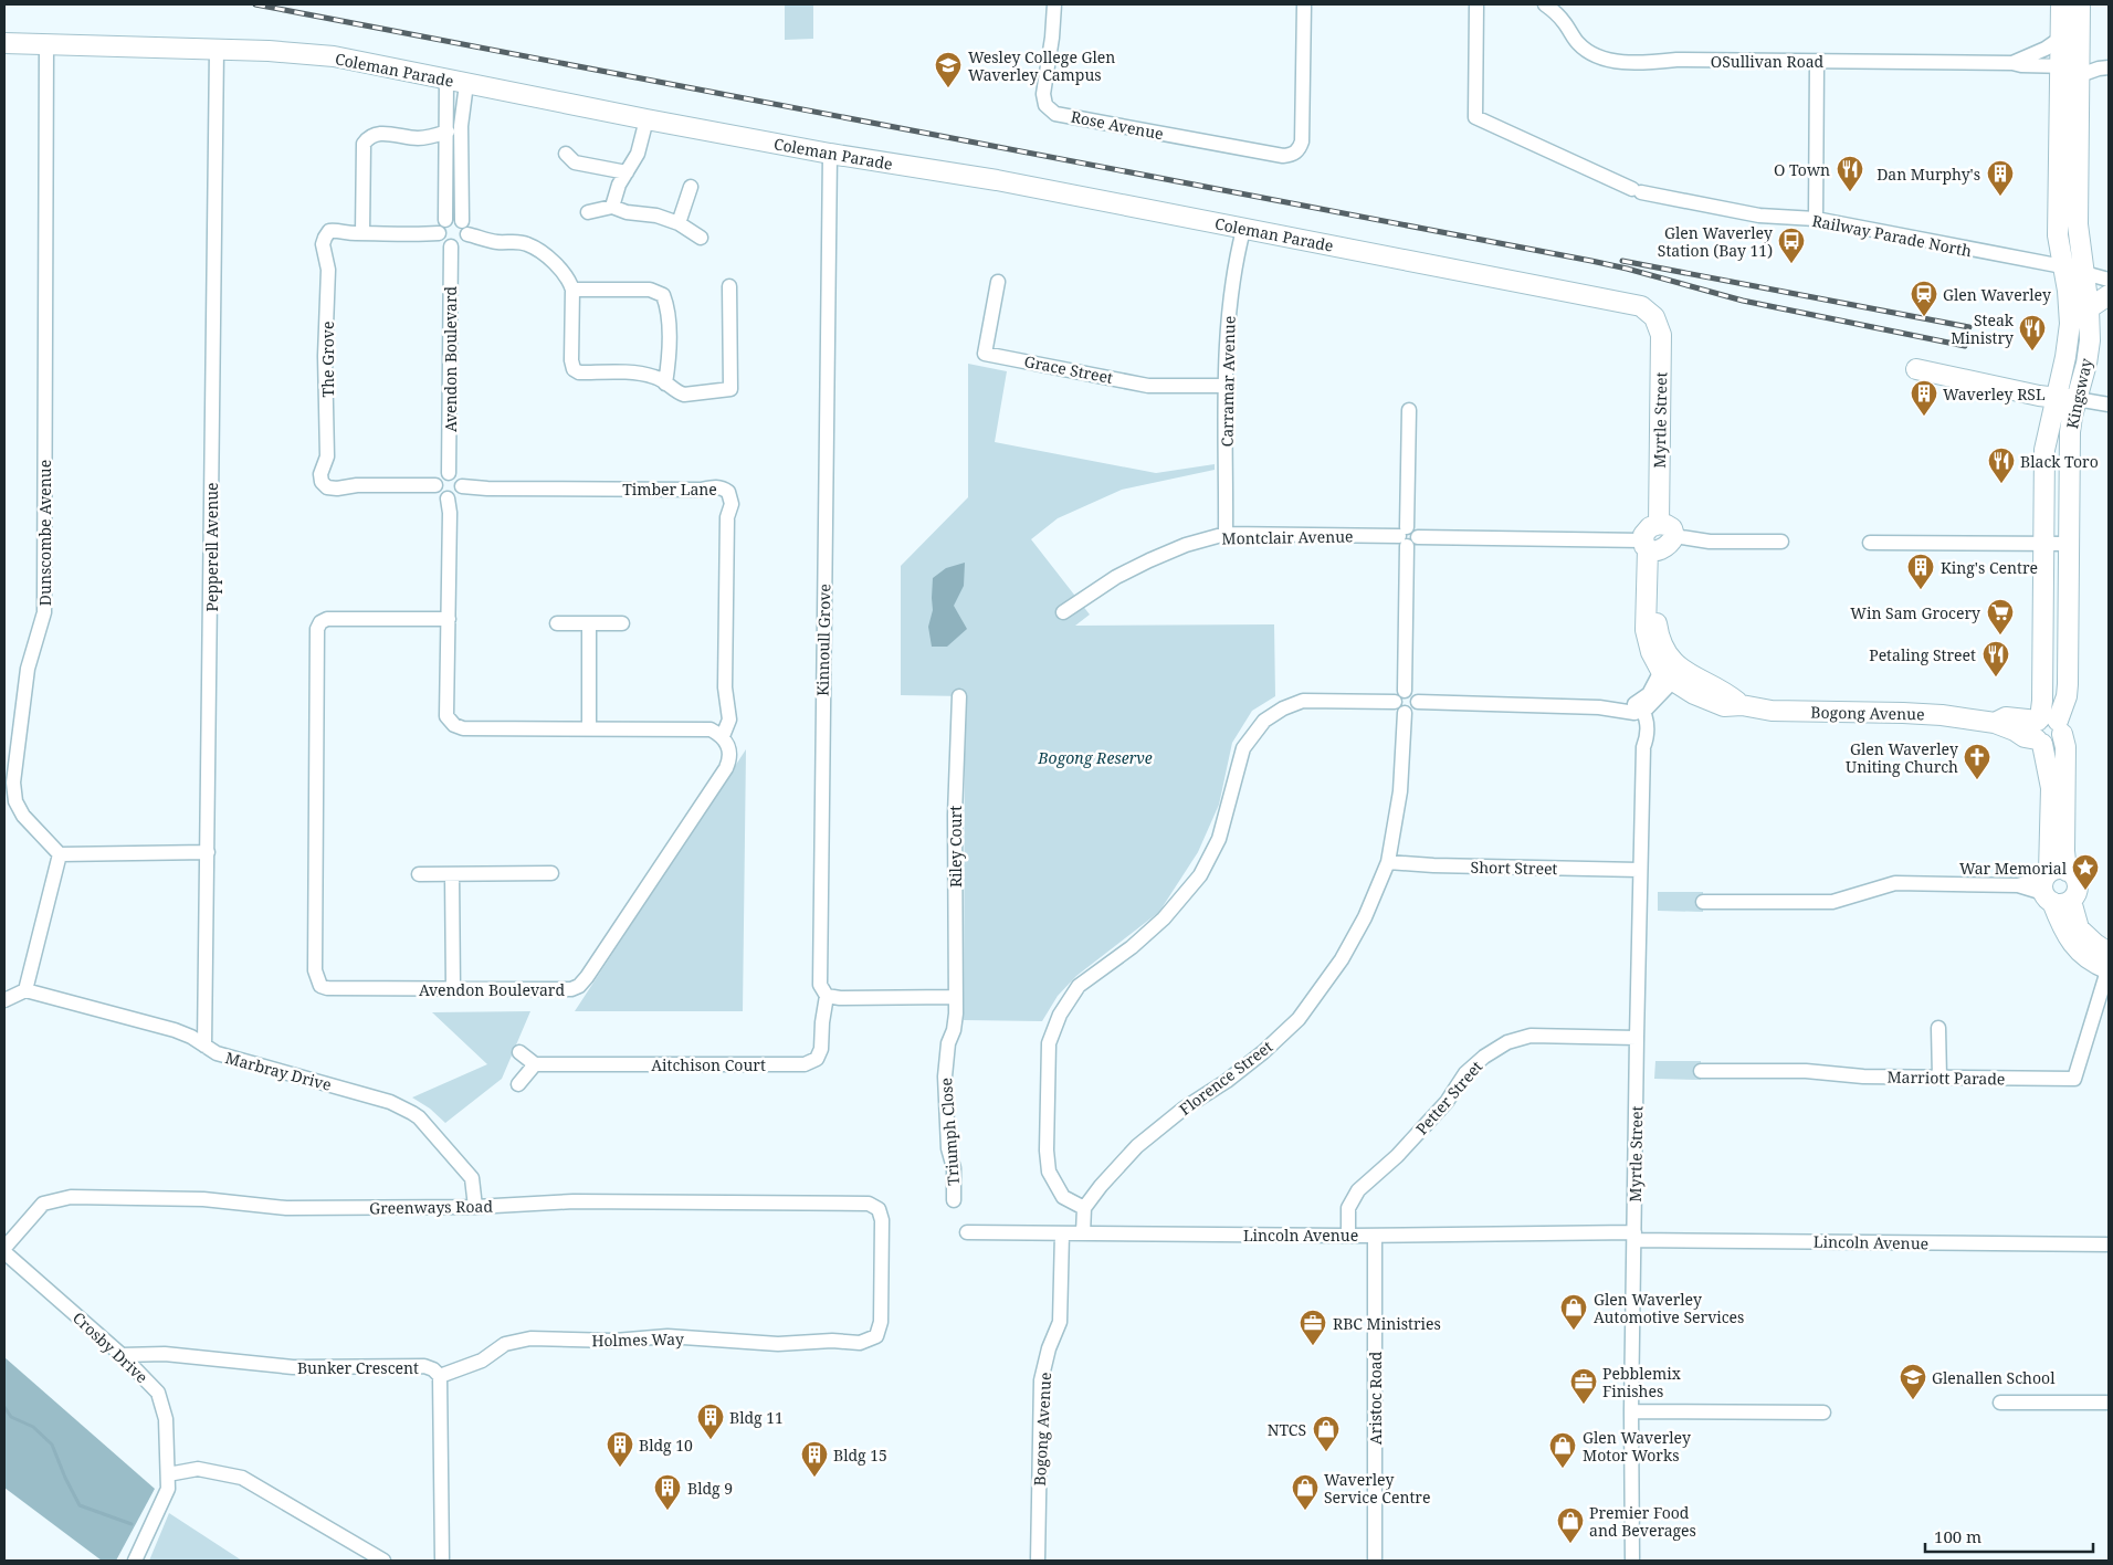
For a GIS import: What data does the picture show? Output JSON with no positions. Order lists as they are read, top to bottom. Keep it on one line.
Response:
{"streets":{"street":["OSullivan Road","Coleman Parade","Rose Avenue","Railway Parade North","The Grove","Avendon Boulevard","Grace Street","Carramar Avenue","Kingsway","Myrtle Street","Timber Lane","Dunscombe Avenue","Montclair Avenue","Pepperell Avenue","Kinnoull Grove","Bogong Avenue","Riley Court","Short Street","Aitchison Court","Marbray Drive","Florence Street","Marriott Parade","Petter Street","Triumph Close","Greenways Road","Lincoln Avenue","Holmes Way","Crosby Drive","Bunker Crescent","Aristoc Road"]},"crossings":[["OSullivan Road","Kingsway"],["Coleman Parade","Carramar Avenue"],["Coleman Parade","Myrtle Street"],["Coleman Parade","Dunscombe Avenue"],["Coleman Parade","Pepperell Avenue"],["Coleman Parade","Kinnoull Grove"],["Railway Parade North","Kingsway"],["The Grove","Avendon Boulevard"],["The Grove","Timber Lane"],["Avendon Boulevard","Timber Lane"],["Grace Street","Carramar Avenue"],["Carramar Avenue","Montclair Avenue"],["Kingsway","Bogong Avenue"],["Kingsway","Marriott Parade"],["Myrtle Street","Short Street"],["Myrtle Street","Petter Street"],["Myrtle Street","Lincoln Avenue"],["Pepperell Avenue","Marbray Drive"],["Kinnoull Grove","Aitchison Court"],["Bogong Avenue","Lincoln Avenue"],["Riley Court","Triumph Close"],["Short Street","Florence Street"],["Marbray Drive","Greenways Road"],["Petter Street","Lincoln Avenue"],["Greenways Road","Holmes Way"],["Greenways Road","Crosby Drive"],["Lincoln Avenue","Aristoc Road"],["Holmes Way","Bunker Crescent"],["Crosby Drive","Bunker Crescent"]],"parks":["Bogong Reserve"],"places":{"school or university":["Wesley College Glen Waverley Campus","Glenallen School"],"restaurant":["O Town","Steak Ministry","Black Toro","Petaling Street"],"building":["Dan Murphy's","Waverley RSL","King's Centre","Bldg 11","Bldg 10","Bldg 15","Bldg 9"],"bus stop":["Glen Waverley Station (Bay 11)"],"station":["Glen Waverley"],"supermarket":["Win Sam Grocery"],"church":["Glen Waverley Uniting Church"],"place":["War Memorial"],"shop":["Glen Waverley Automotive Services","NTCS","Glen Waverley Motor Works","Waverley Service Centre","Premier Food and Beverages"],"office":["RBC Ministries","Pebblemix Finishes"]},"scale_bar":"100 m"}
